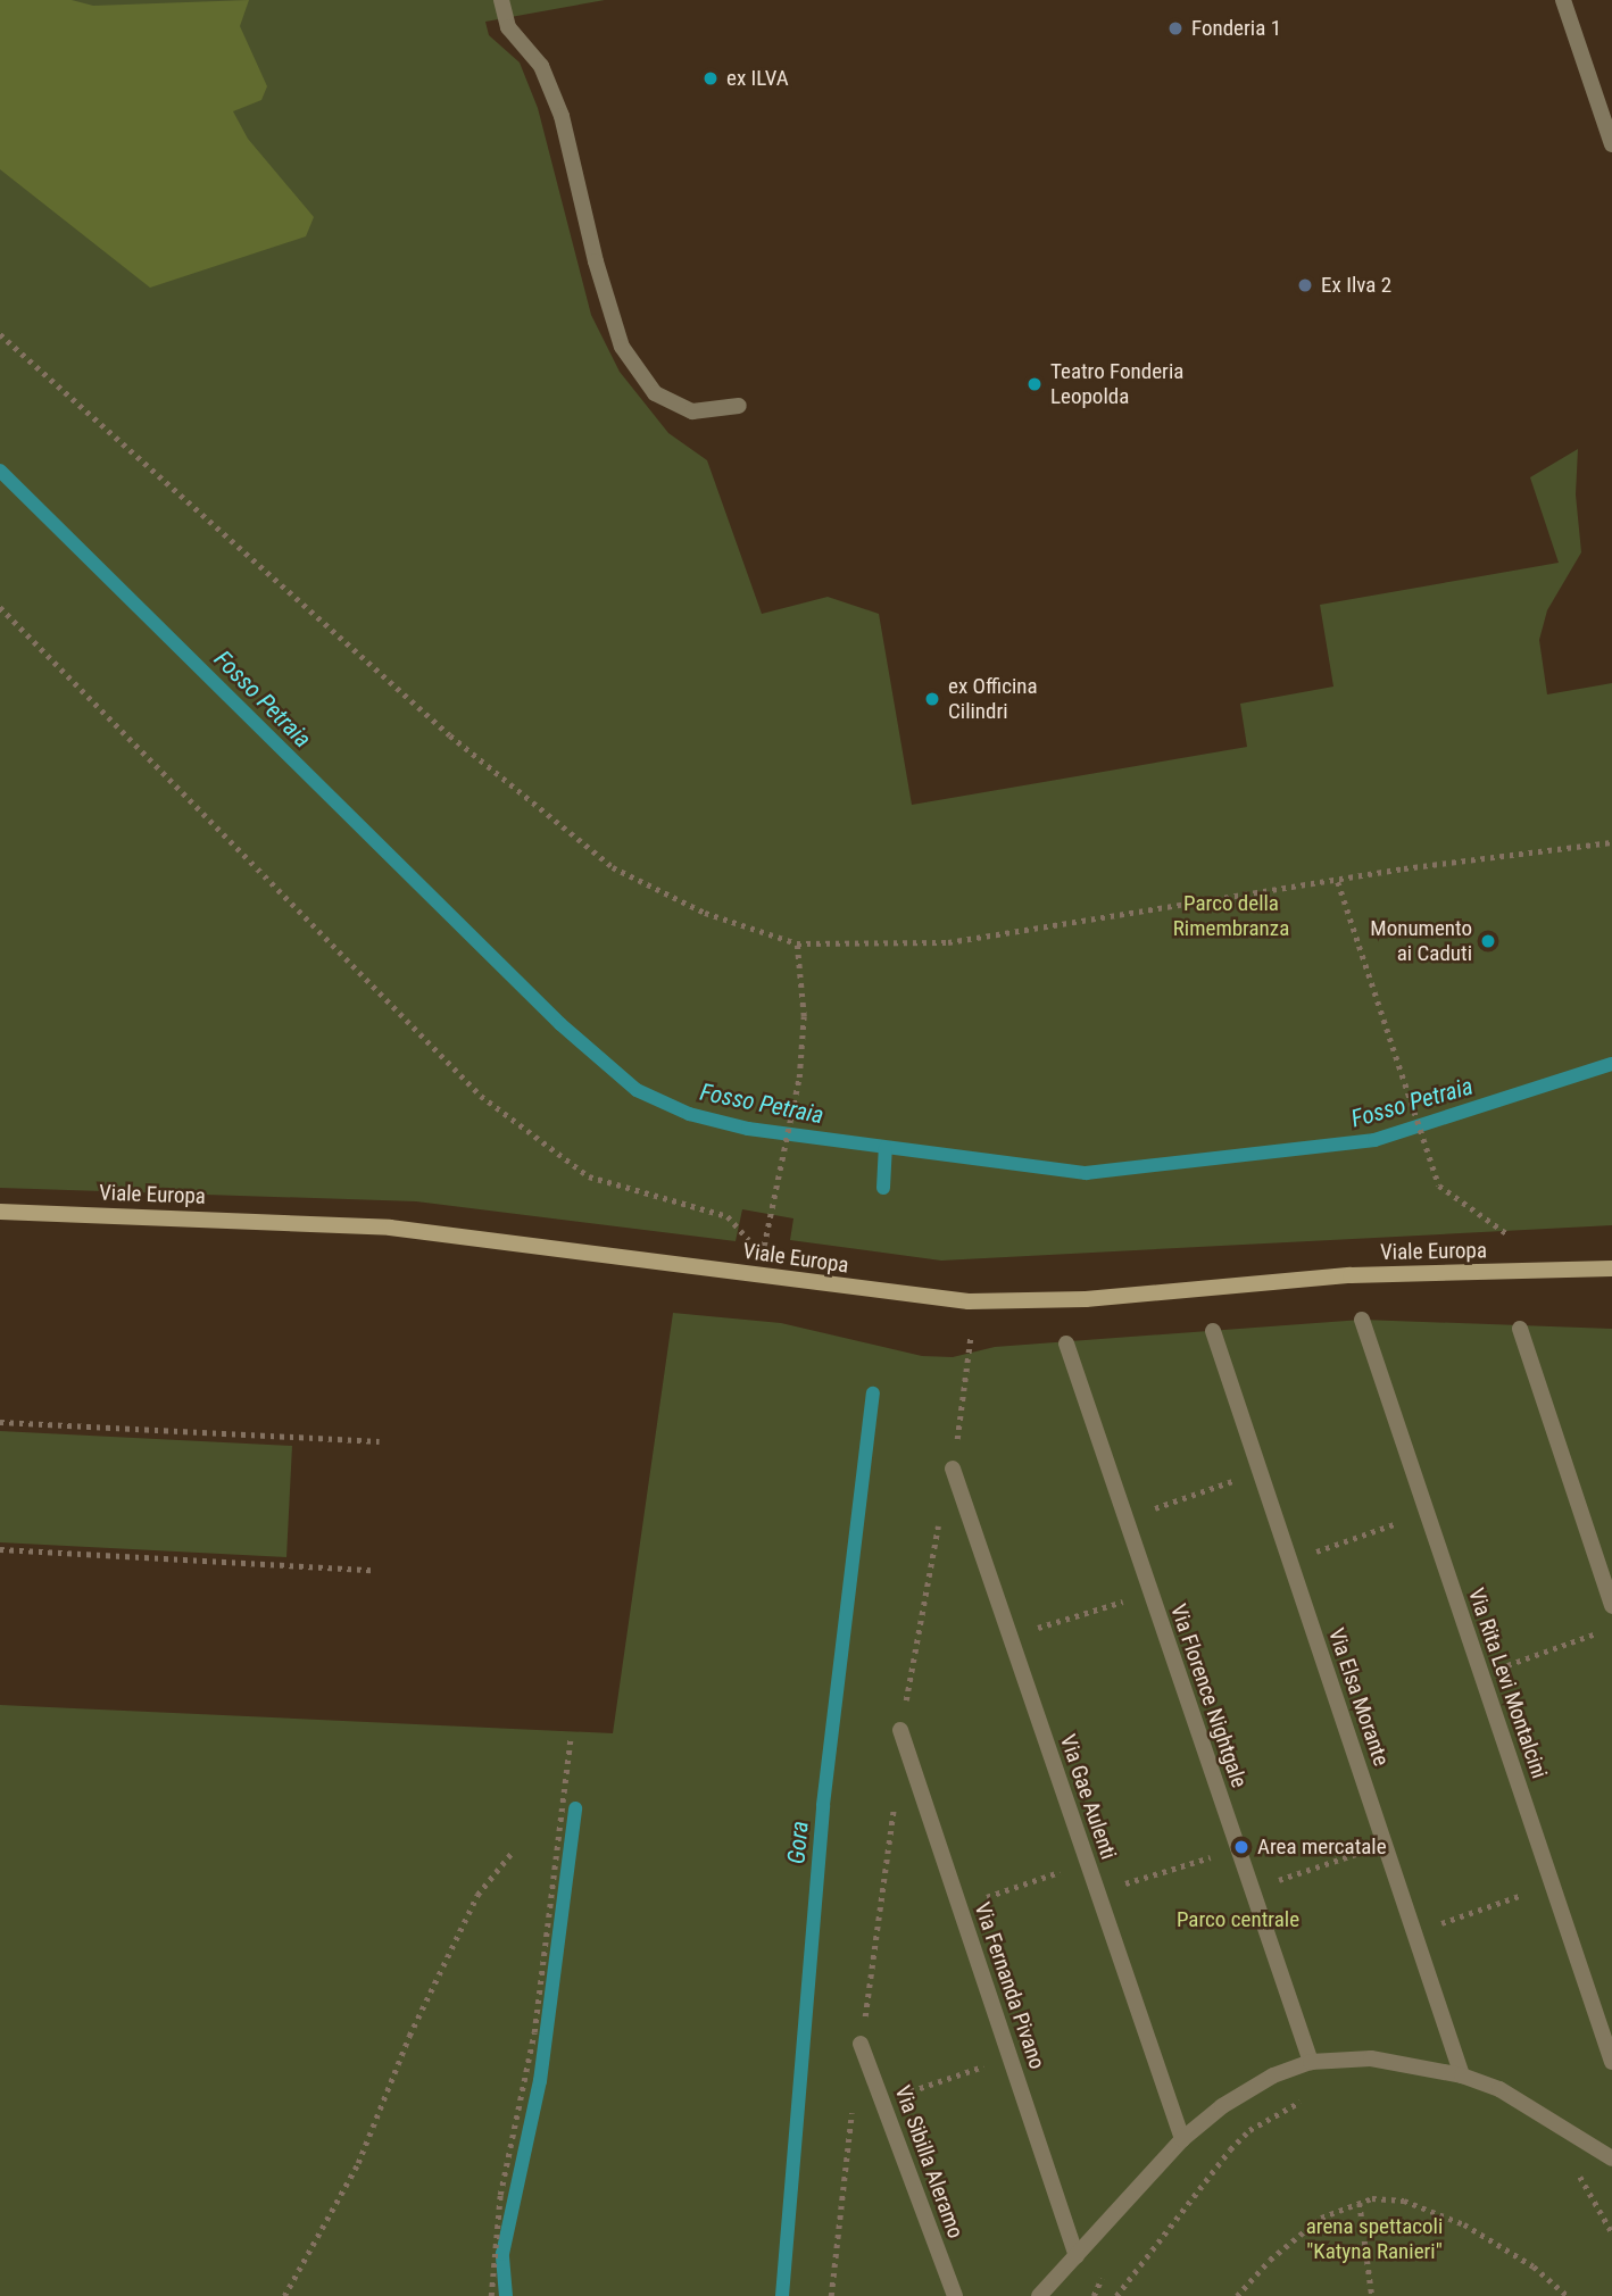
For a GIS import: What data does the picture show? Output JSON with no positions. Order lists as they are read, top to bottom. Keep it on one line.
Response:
{"streets":{"main road":["Viale Europa"],"street":["Via Rita Levi Montalcini","Via Florence Nightgale","Via Elsa Morante","Via Gae Aulenti","Via Fernanda Pivano","Via Sibilla Aleramo"]},"water":["Fosso Petraia","Gora"],"parks":["Parco della Rimembranza","Parco centrale","arena spettacoli \"Katyna Ranieri\""],"places":["Fonderia 1","ex ILVA","Ex Ilva 2","Teatro Fonderia Leopolda","ex Officina Cilindri","Monumento ai Caduti","Area mercatale"]}
